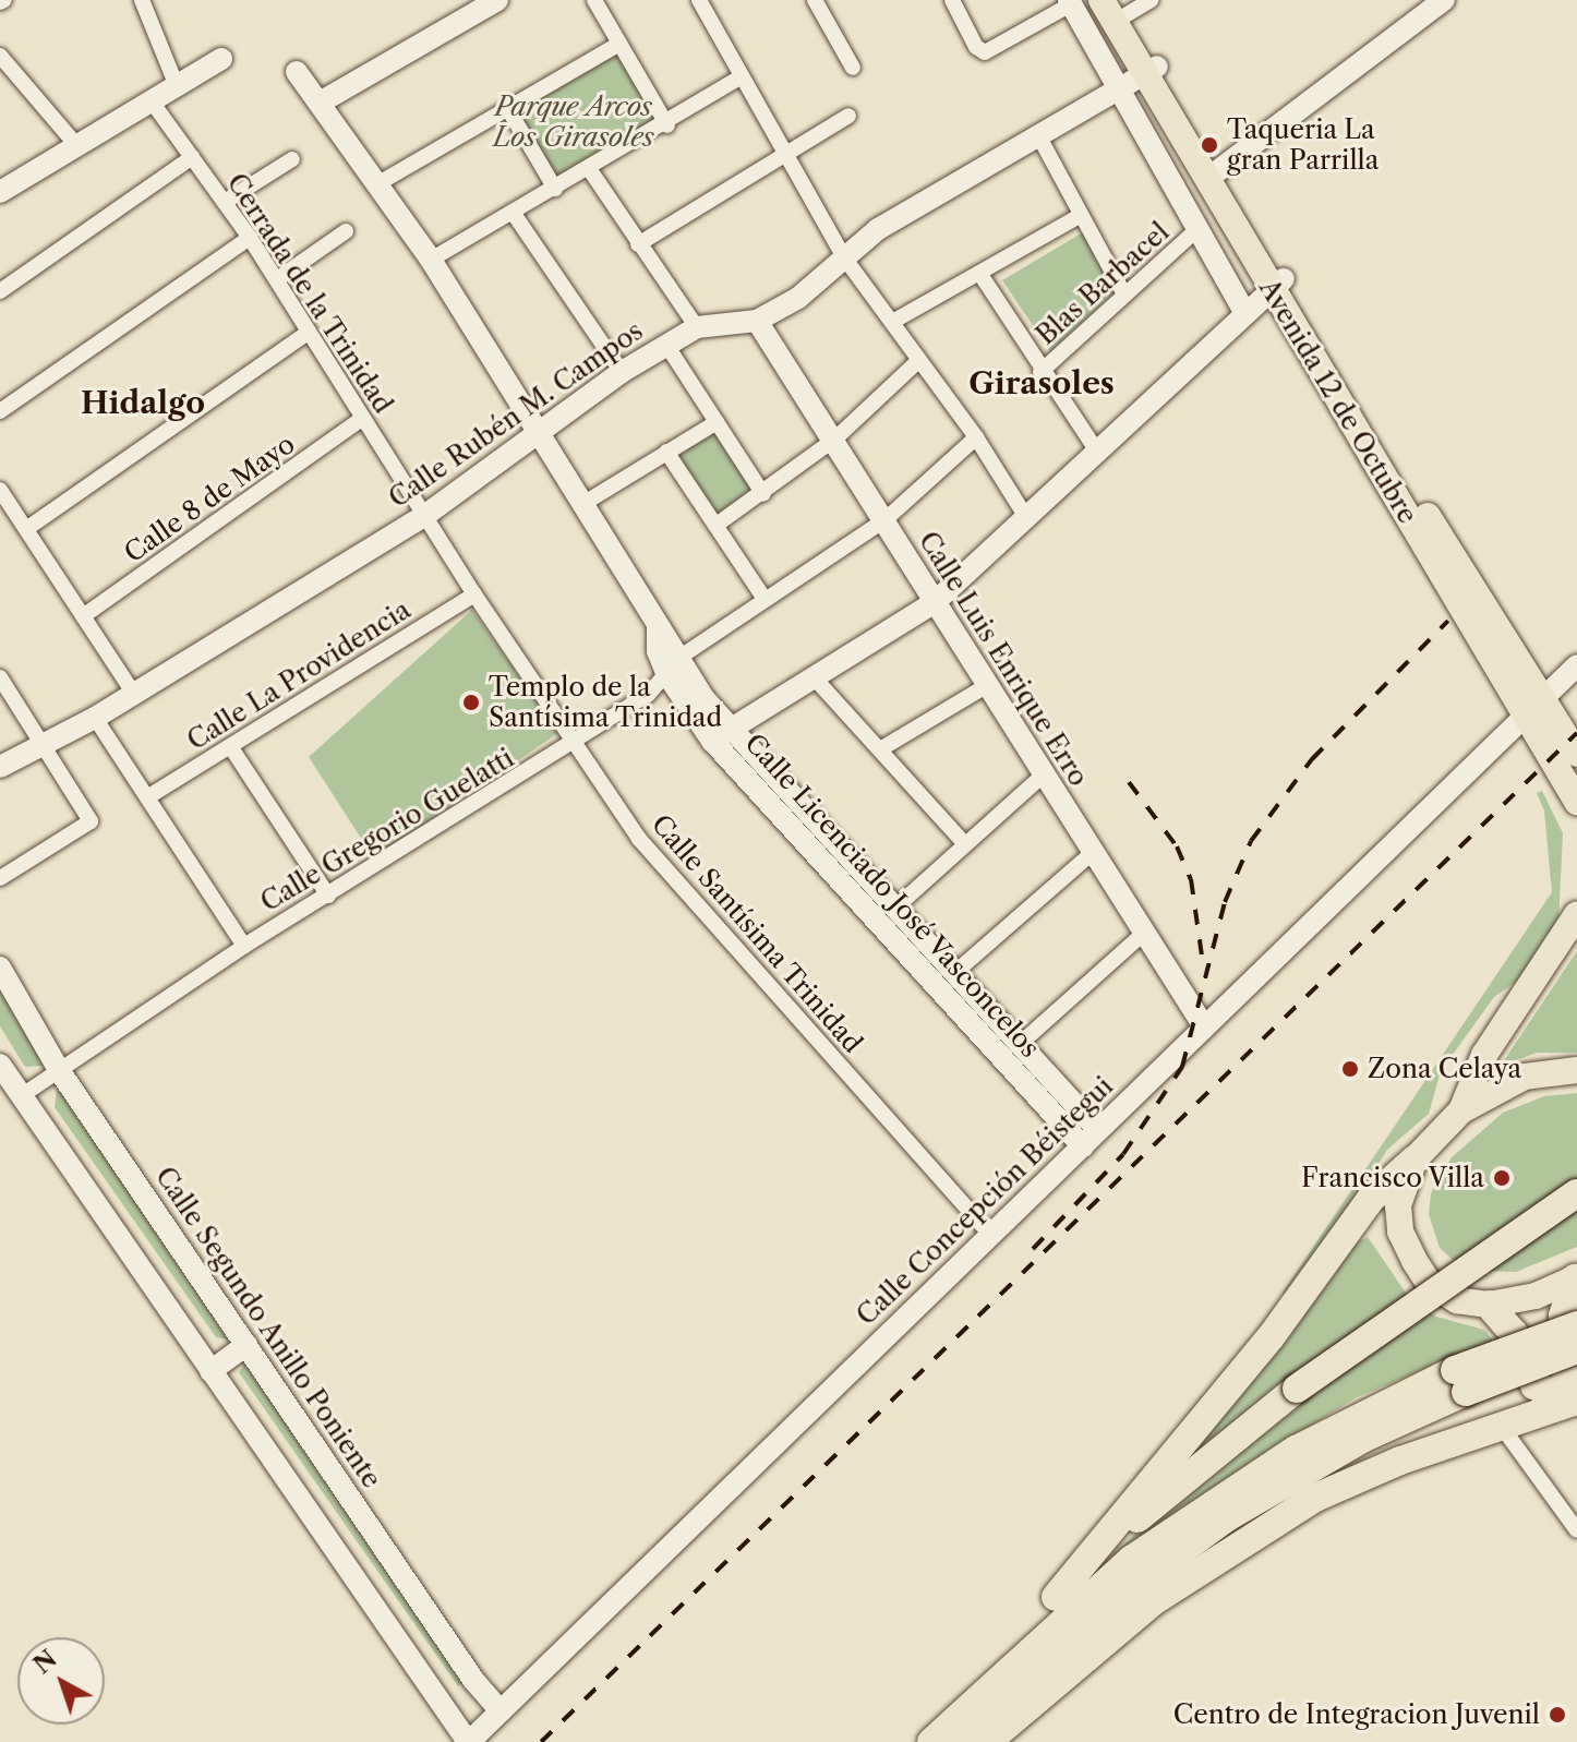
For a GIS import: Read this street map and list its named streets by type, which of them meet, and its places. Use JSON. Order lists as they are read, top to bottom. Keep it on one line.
{"streets":{"main road":["Avenida 12 de Octubre"],"street":["Blas Barbacel","Cerrada de la Trinidad","Calle Rubén M. Campos","Calle 8 de Mayo","Calle Luis Enrique Erro","Calle La Providencia","Calle Gregorio Guelatti","Calle Licenciado José Vasconcelos","Calle Santísima Trinidad","Calle Concepción Béistegui","Calle Segundo Anillo Poniente"]},"crossings":[["Cerrada de la Trinidad","Calle Rubén M. Campos"],["Cerrada de la Trinidad","Calle 8 de Mayo"],["Cerrada de la Trinidad","Calle Santísima Trinidad"],["Avenida 12 de Octubre","Calle Rubén M. Campos"],["Avenida 12 de Octubre","Calle Concepción Béistegui"],["Calle Rubén M. Campos","Calle Luis Enrique Erro"],["Calle Rubén M. Campos","Calle Licenciado José Vasconcelos"],["Calle Rubén M. Campos","Calle Santísima Trinidad"],["Calle Luis Enrique Erro","Calle Gregorio Guelatti"],["Calle Luis Enrique Erro","Calle Concepción Béistegui"],["Calle La Providencia","Calle Santísima Trinidad"],["Calle Gregorio Guelatti","Calle Licenciado José Vasconcelos"],["Calle Gregorio Guelatti","Calle Santísima Trinidad"],["Calle Gregorio Guelatti","Calle Segundo Anillo Poniente"],["Calle Licenciado José Vasconcelos","Calle Concepción Béistegui"],["Calle Santísima Trinidad","Calle Concepción Béistegui"],["Calle Concepción Béistegui","Calle Segundo Anillo Poniente"]],"districts":["Girasoles","Hidalgo"],"parks":["Parque Arcos Los Girasoles"],"places":["Taqueria La gran Parrilla","Templo de la Santísima Trinidad","Zona Celaya","Francisco Villa","Centro de Integracion Juvenil"],"north":"top left"}
